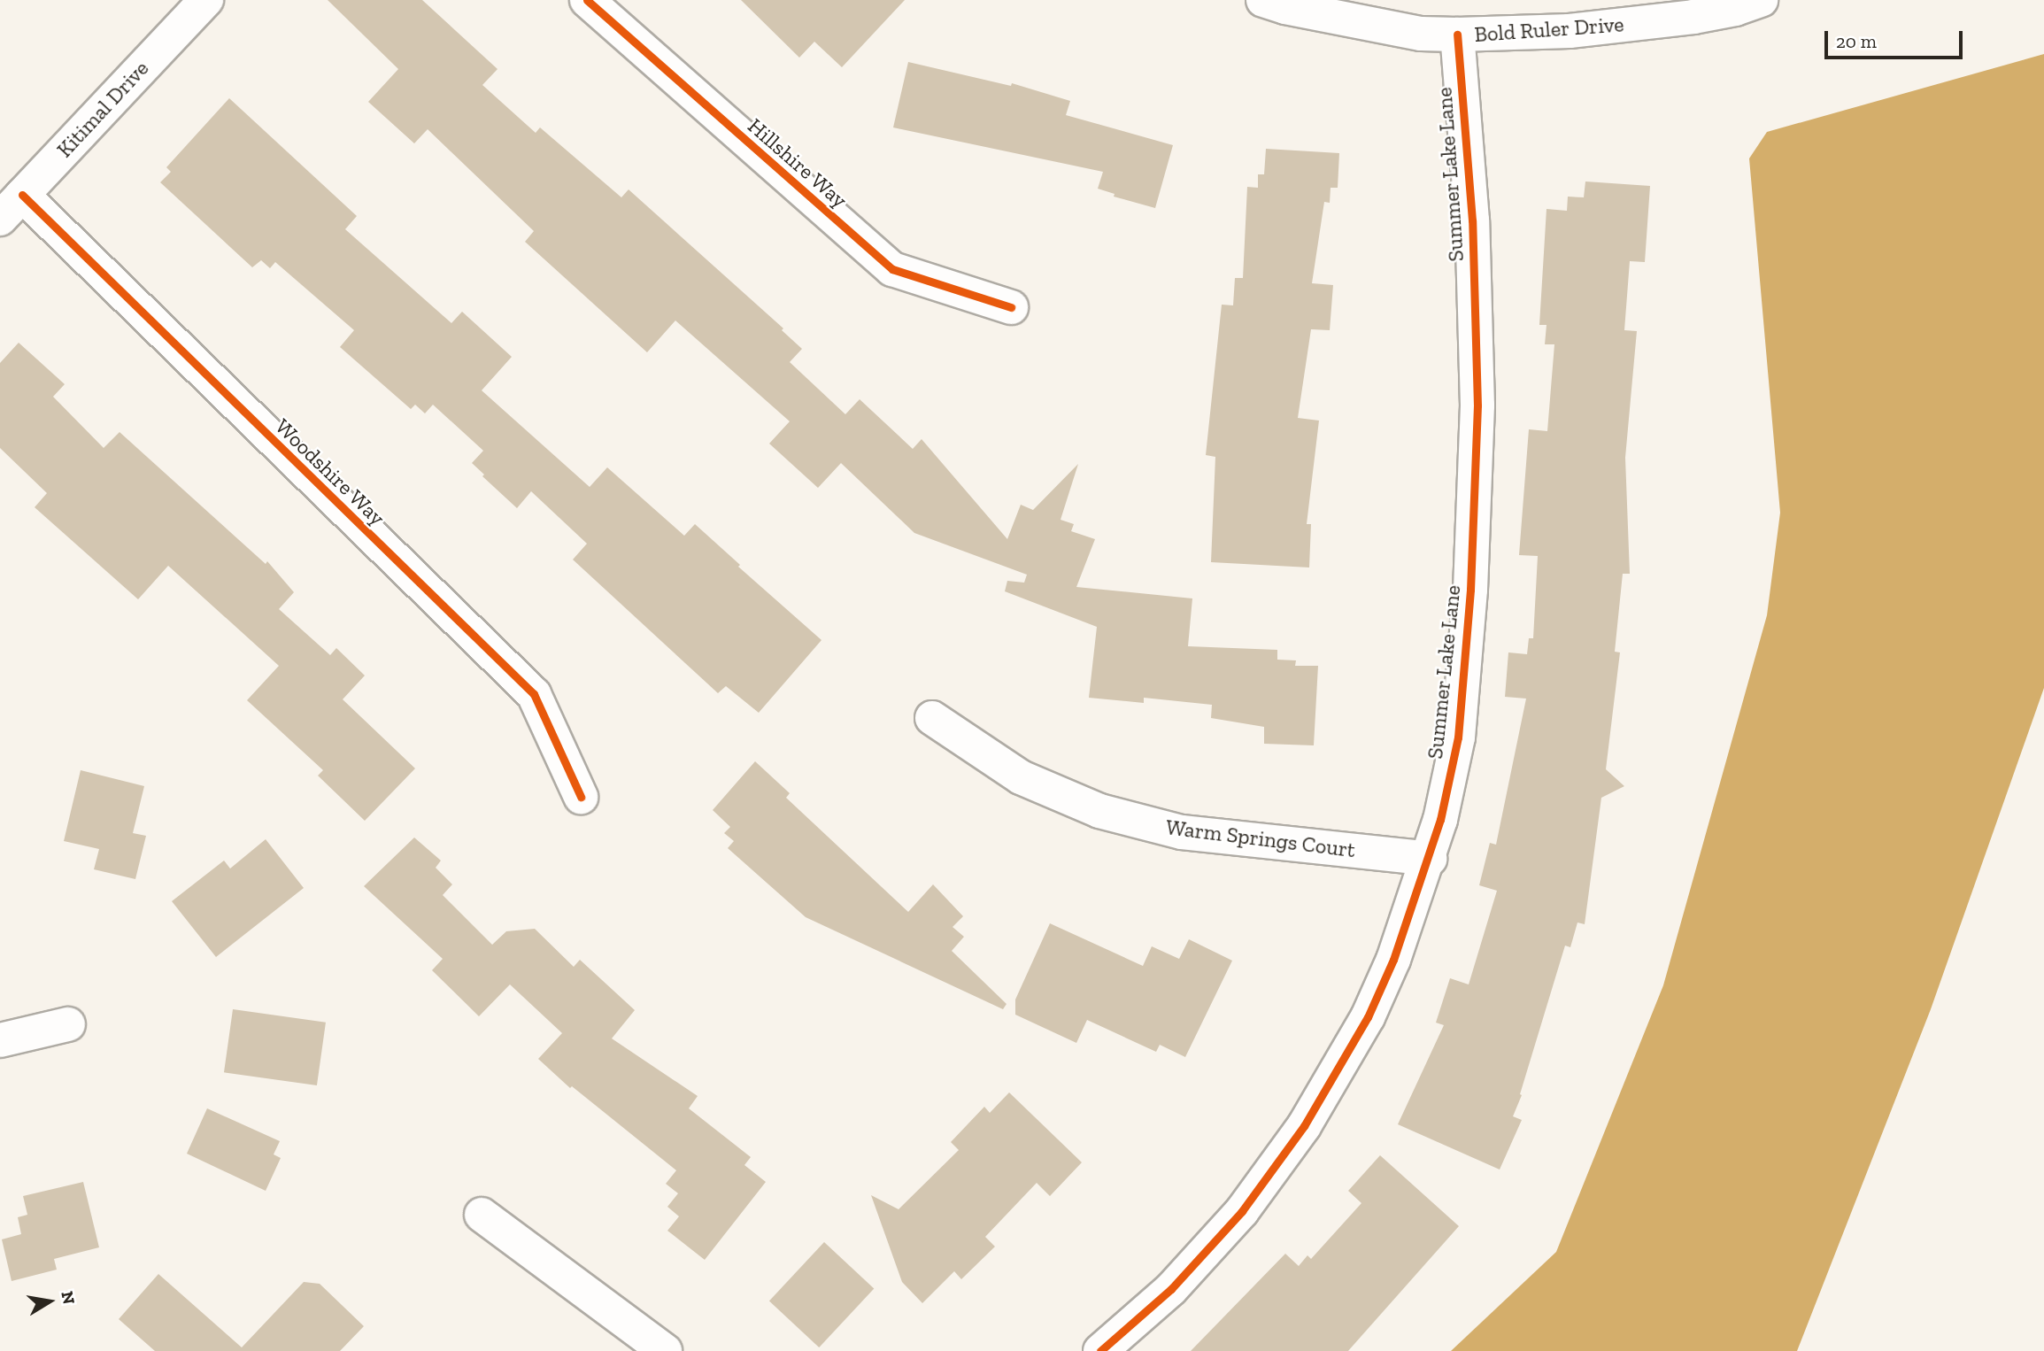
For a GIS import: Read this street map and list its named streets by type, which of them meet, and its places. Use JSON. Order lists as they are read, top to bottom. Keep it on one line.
{"streets":{"street":["Bold Ruler Drive","Kitimal Drive","Hillshire Way","Summer Lake Lane","Woodshire Way","Warm Springs Court"]},"crossings":[["Bold Ruler Drive","Summer Lake Lane"],["Kitimal Drive","Woodshire Way"],["Summer Lake Lane","Warm Springs Court"]],"scale_bar":"20 m","north":"right"}
